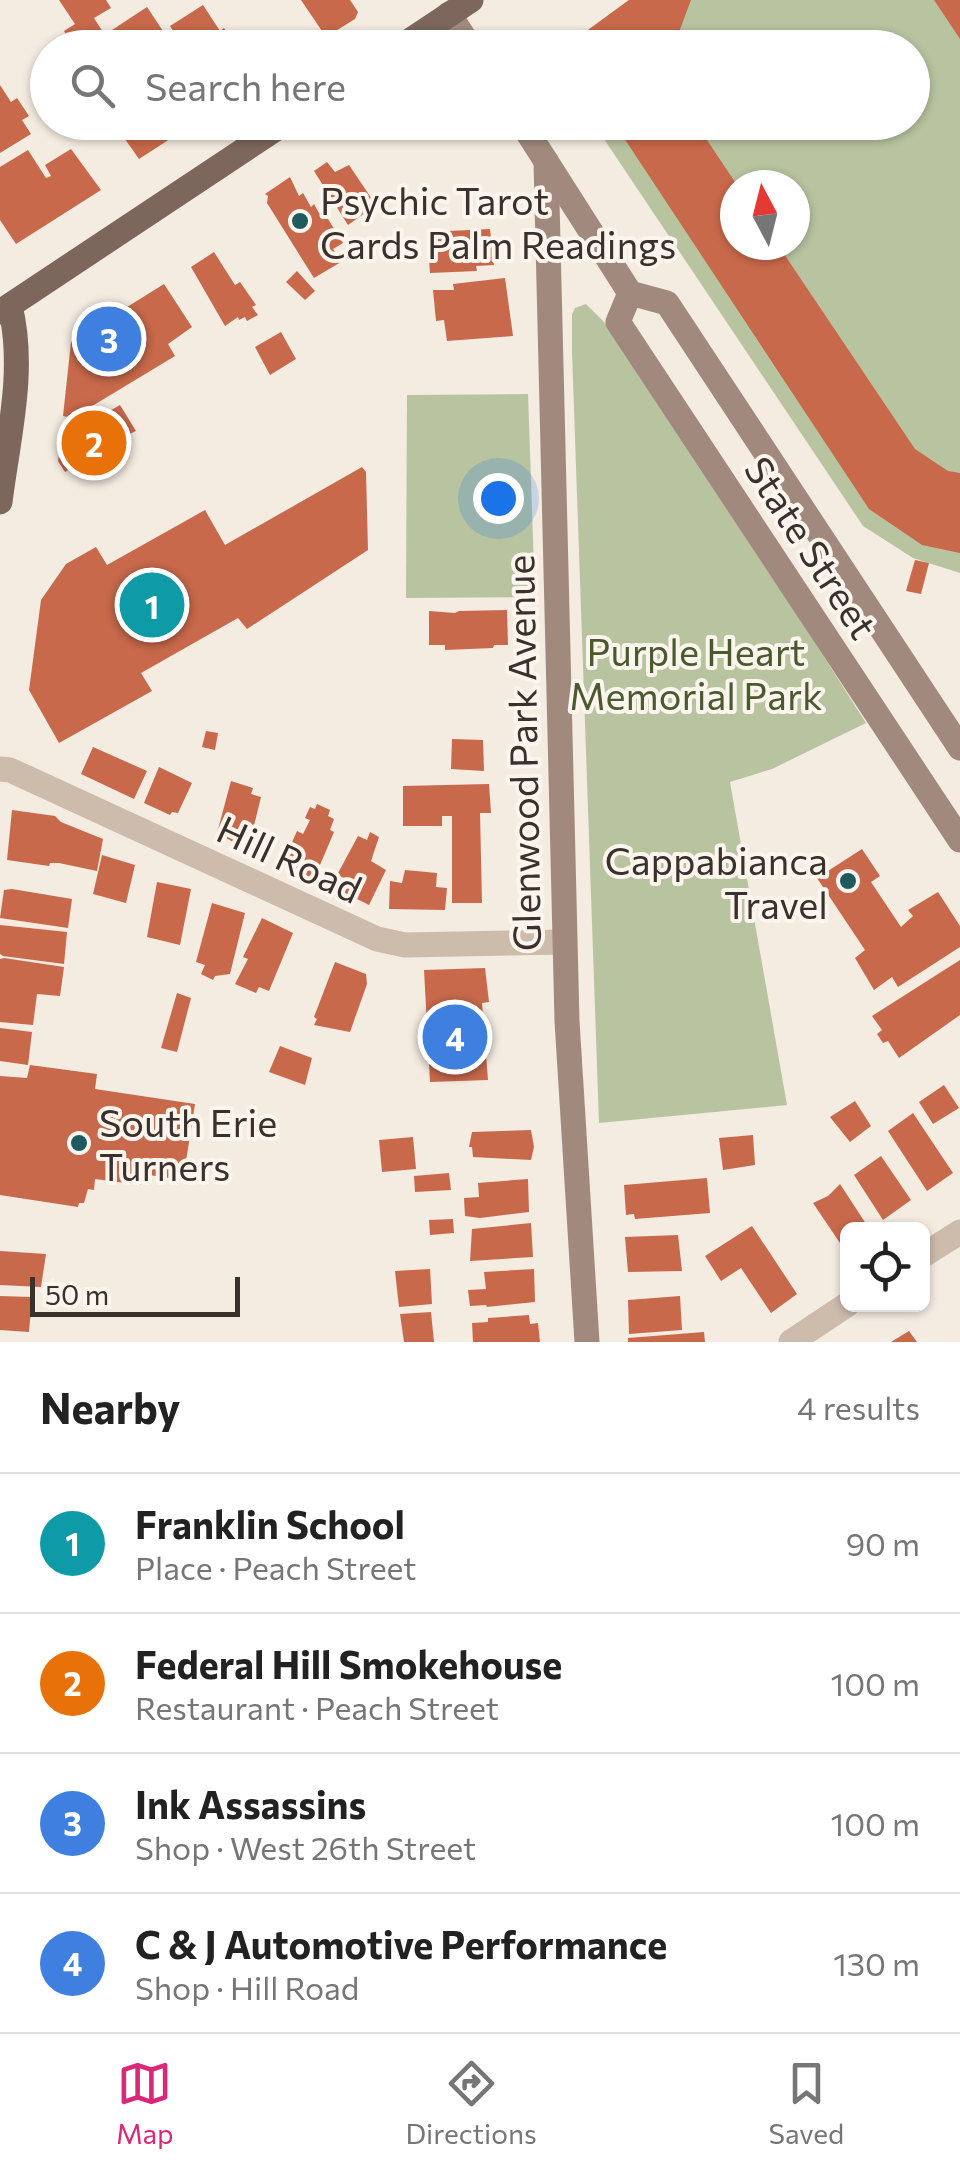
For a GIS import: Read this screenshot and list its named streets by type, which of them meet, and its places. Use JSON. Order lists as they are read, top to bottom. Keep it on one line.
{"streets":{"street":["State Street","Glenwood Park Avenue","Hill Road"]},"crossings":[["Glenwood Park Avenue","Hill Road"]],"parks":["Purple Heart Memorial Park"],"places":["Psychic Tarot Cards Palm Readings","Cappabianca Travel","South Erie Turners"],"scale_bar":"50 m","north":"top","page":{"search":"Search here","pins":["3","2","1","4"],"scale":"50 m","heading":["Nearby","4 results"],"list":[{"mark":"1","name":"Franklin School","note":"Place · Peach Street","value":"90 m"},{"mark":"2","name":"Federal Hill Smokehouse","note":"Restaurant · Peach Street","value":"100 m"},{"mark":"3","name":"Ink Assassins","note":"Shop · West 26th Street","value":"100 m"},{"mark":"4","name":"C & J Automotive Performance","note":"Shop · Hill Road","value":"130 m"}],"nav":["Map","Directions","Saved"]}}
